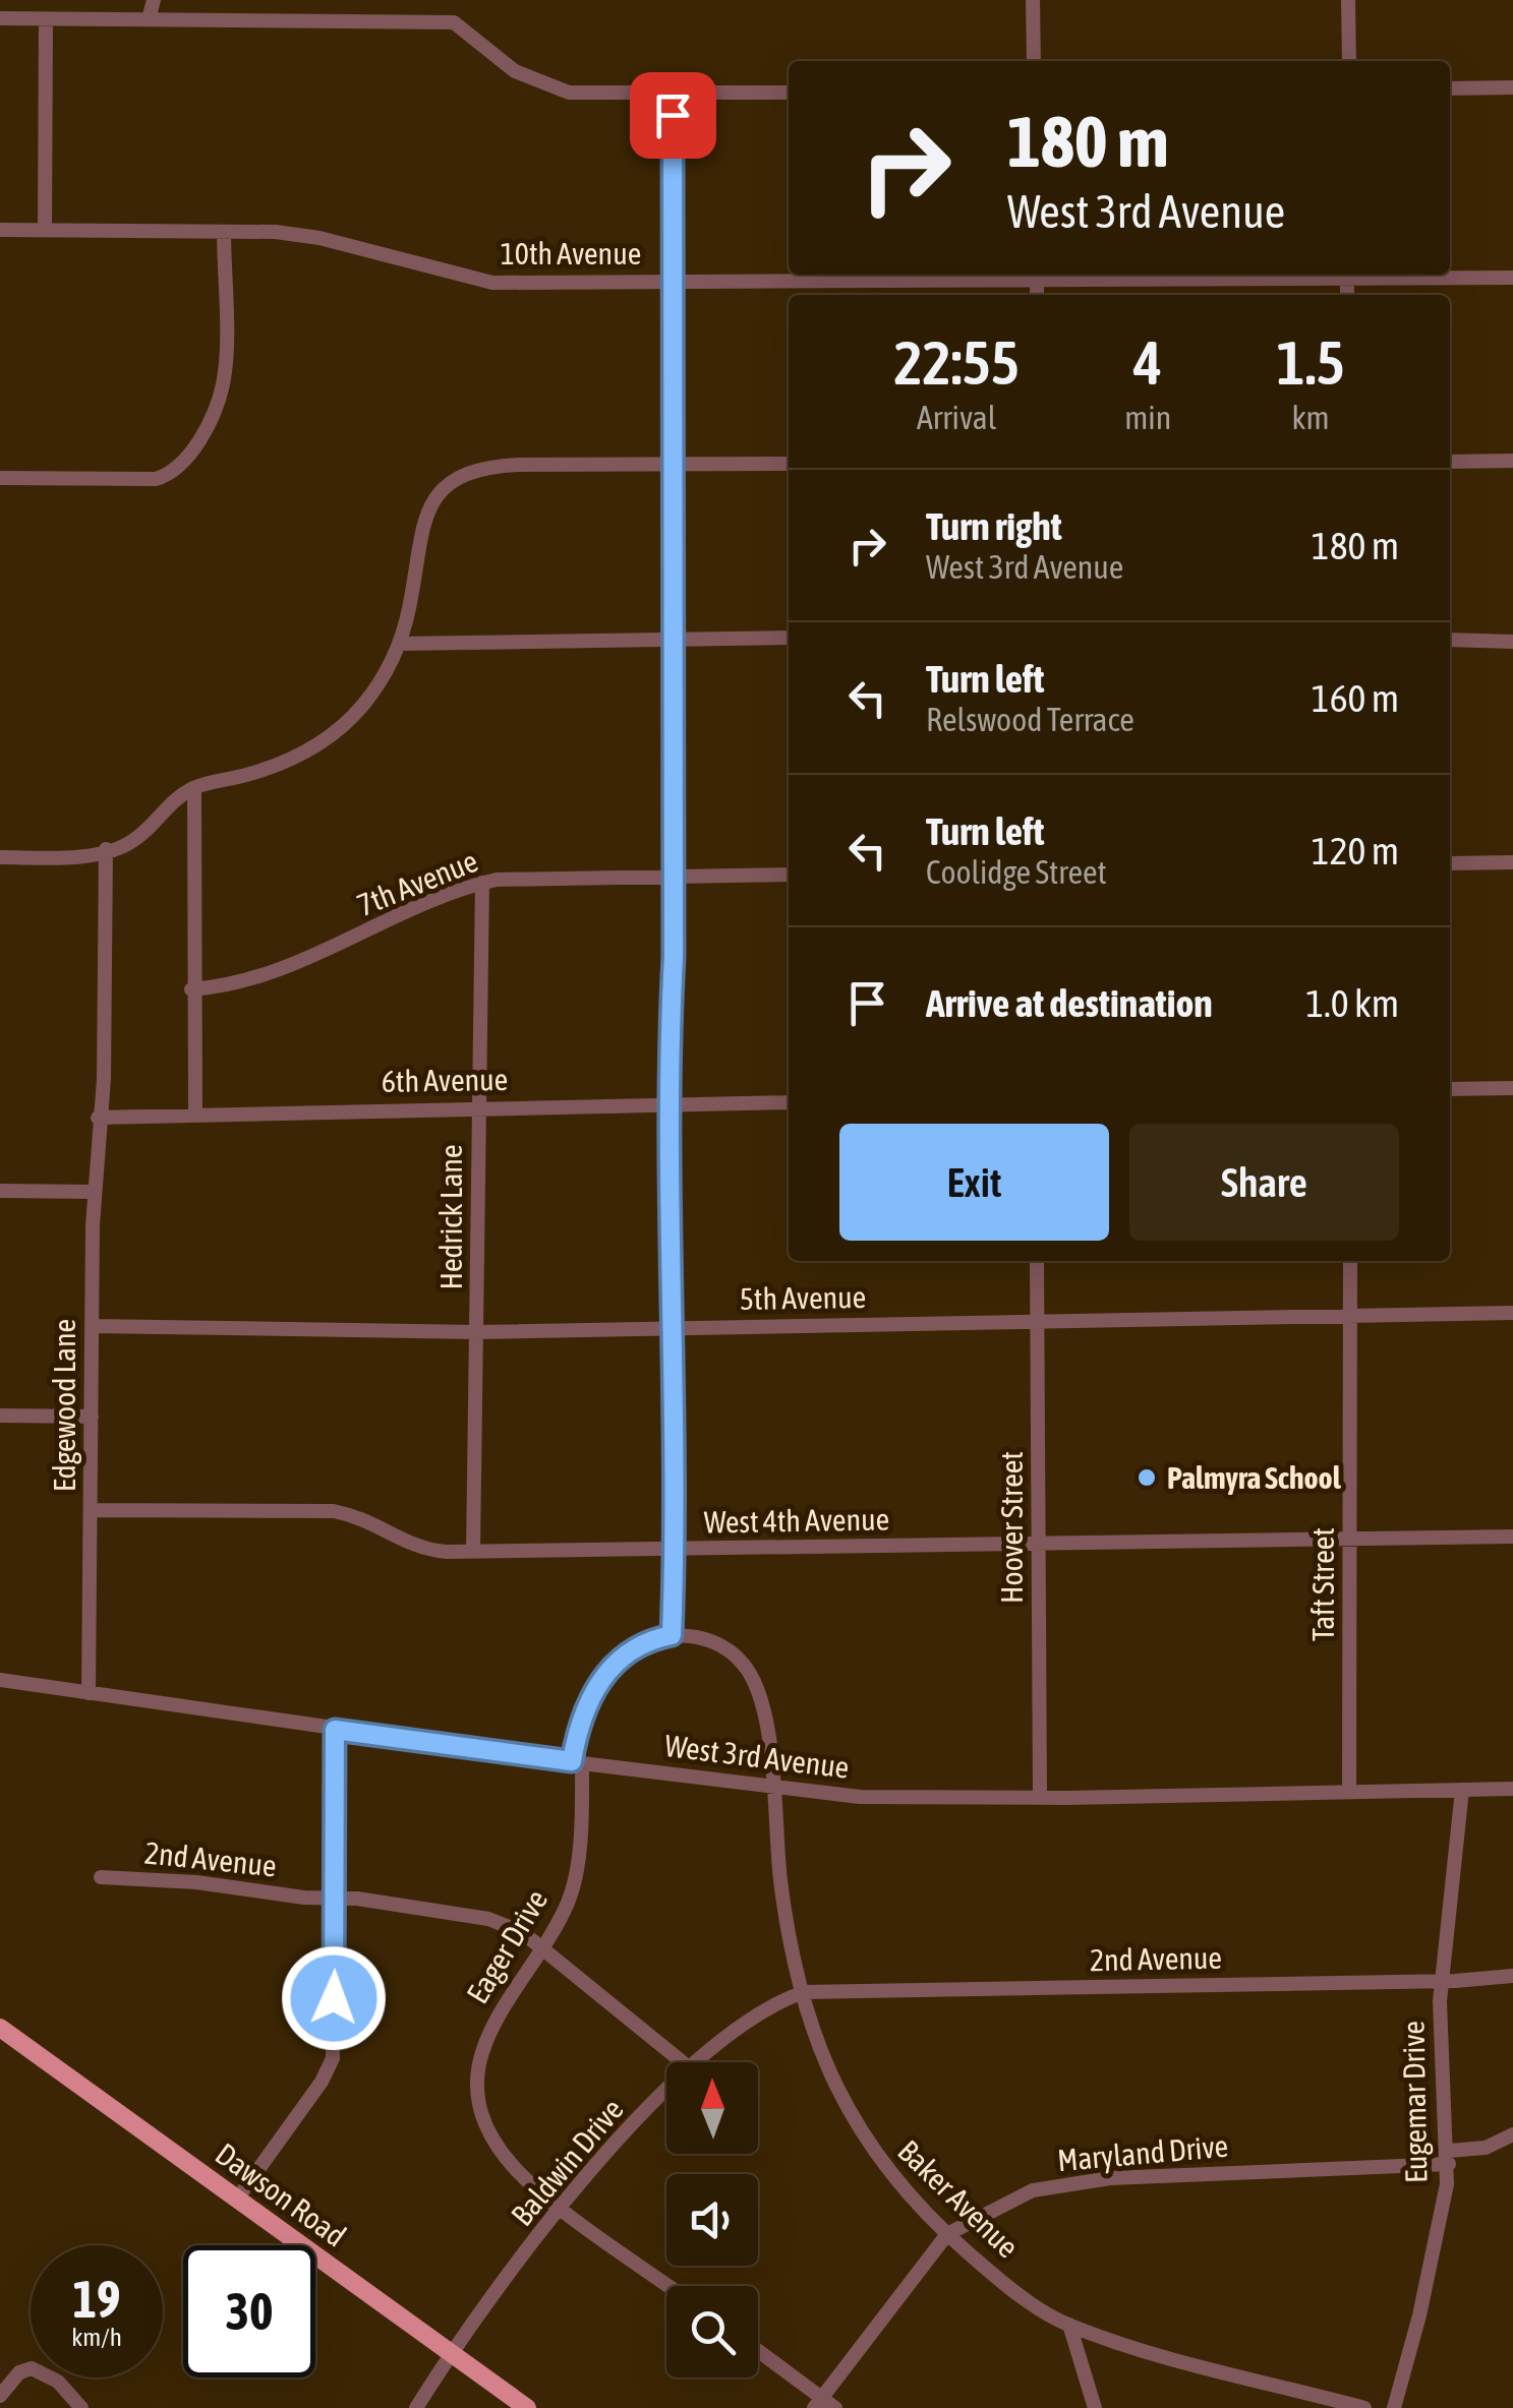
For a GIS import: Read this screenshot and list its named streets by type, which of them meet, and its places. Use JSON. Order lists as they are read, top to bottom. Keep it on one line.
{"streets":{"main road":["Dawson Road"],"street":["10th Avenue","7th Avenue","6th Avenue","Hedrick Lane","5th Avenue","Edgewood Lane","West 4th Avenue","Hoover Street","Taft Street","West 3rd Avenue","2nd Avenue","Eager Drive","Eugemar Drive","Maryland Drive","Baldwin Drive","Baker Avenue"]},"crossings":[["7th Avenue","Hedrick Lane"],["6th Avenue","Hedrick Lane"],["6th Avenue","Edgewood Lane"],["Hedrick Lane","5th Avenue"],["Hedrick Lane","West 4th Avenue"],["5th Avenue","Edgewood Lane"],["5th Avenue","Hoover Street"],["5th Avenue","Taft Street"],["Edgewood Lane","West 4th Avenue"],["Edgewood Lane","West 3rd Avenue"],["West 4th Avenue","Hoover Street"],["West 4th Avenue","Taft Street"],["Hoover Street","West 3rd Avenue"],["Taft Street","West 3rd Avenue"],["West 3rd Avenue","Eager Drive"],["West 3rd Avenue","Eugemar Drive"],["West 3rd Avenue","Baker Avenue"],["2nd Avenue","Eager Drive"],["2nd Avenue","Eugemar Drive"],["2nd Avenue","Baldwin Drive"],["2nd Avenue","Baker Avenue"],["Eager Drive","Baldwin Drive"],["Eager Drive","Baker Avenue"],["Eugemar Drive","Maryland Drive"],["Maryland Drive","Baker Avenue"],["Baldwin Drive","Dawson Road"],["Baldwin Drive","Baker Avenue"]],"places":["Palmyra School"],"north":"top","page":{"turn":["180 m","West 3rd Avenue"],"eta":["22:55","Arrival","4","min","1.5","km"],"list":[{"name":"Turn right","note":"West 3rd Avenue","value":"180 m"},{"name":"Turn left","note":"Relswood Terrace","value":"160 m"},{"name":"Turn left","note":"Coolidge Street","value":"120 m"},{"name":"Arrive at destination","value":"1.0 km"}],"buttons":["Exit","Share"],"speed":"19 km/h","limit":"30"}}
